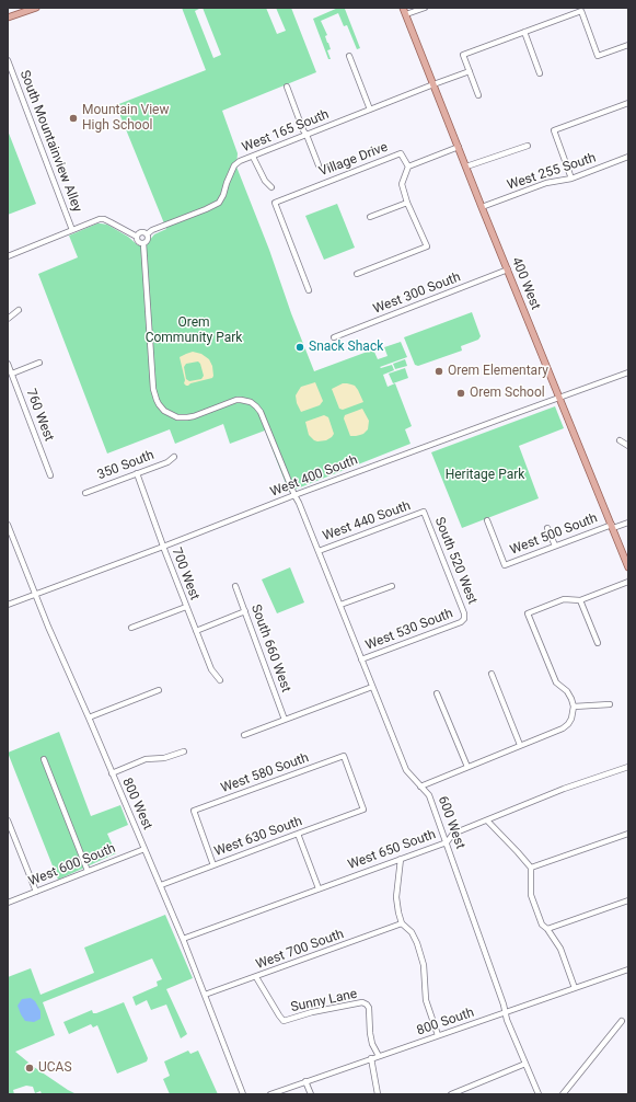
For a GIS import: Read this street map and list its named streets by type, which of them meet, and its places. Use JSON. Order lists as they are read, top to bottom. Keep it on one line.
{"streets":{"main road":["400 West"],"street":["West 165 South","South Mountainview Alley","Village Drive","West 255 South","West 300 South","760 West","350 South","West 400 South","West 440 South","West 500 South","South 520 West","700 West","West 530 South","South 660 West","West 580 South","800 West","600 West","West 630 South","West 650 South","West 600 South","West 700 South","Sunny Lane","800 South"]},"crossings":[["West 165 South","400 West"],["West 165 South","600 West"],["West 255 South","400 West"],["400 West","West 300 South"],["400 West","West 400 South"],["400 West","West 500 South"],["350 South","700 West"],["West 400 South","700 West"],["West 400 South","800 West"],["West 400 South","600 West"],["West 440 South","South 520 West"],["West 440 South","600 West"],["South 520 West","West 530 South"],["West 530 South","600 West"],["West 580 South","West 630 South"],["800 West","West 630 South"],["800 West","West 650 South"],["800 West","West 600 South"],["800 West","West 700 South"],["600 West","West 650 South"],["600 West","800 South"],["West 700 South","Sunny Lane"],["Sunny Lane","800 South"]],"parks":["Orem Community Park","Heritage Park"],"places":["Mountain View High School","Snack Shack","Orem Elementary","Orem School","UCAS"]}
